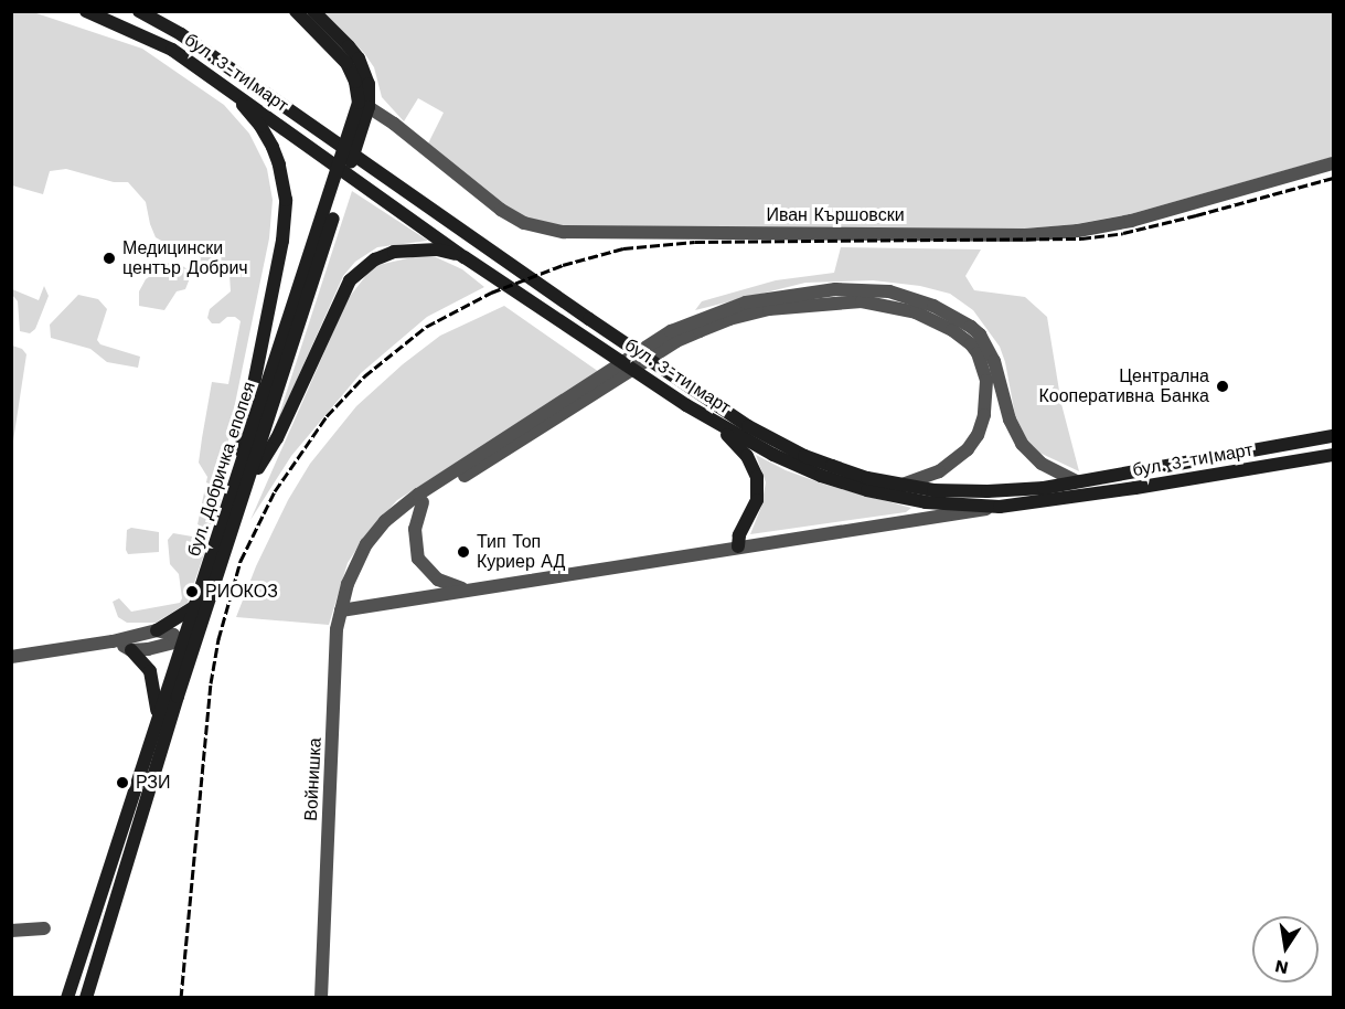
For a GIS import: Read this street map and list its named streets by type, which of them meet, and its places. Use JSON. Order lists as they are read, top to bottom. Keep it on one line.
{"streets":{"main road":["бул. 3-ти март","бул. Добричка епопея"],"street":["Иван Кършовски","Войнишка"]},"crossings":[["Иван Кършовски","бул. Добричка епопея"]],"places":["Медицински център Добрич","Централна Кооперативна Банка","Тип Топ Куриер АД","РИОКОЗ","РЗИ"],"north":"bottom"}
